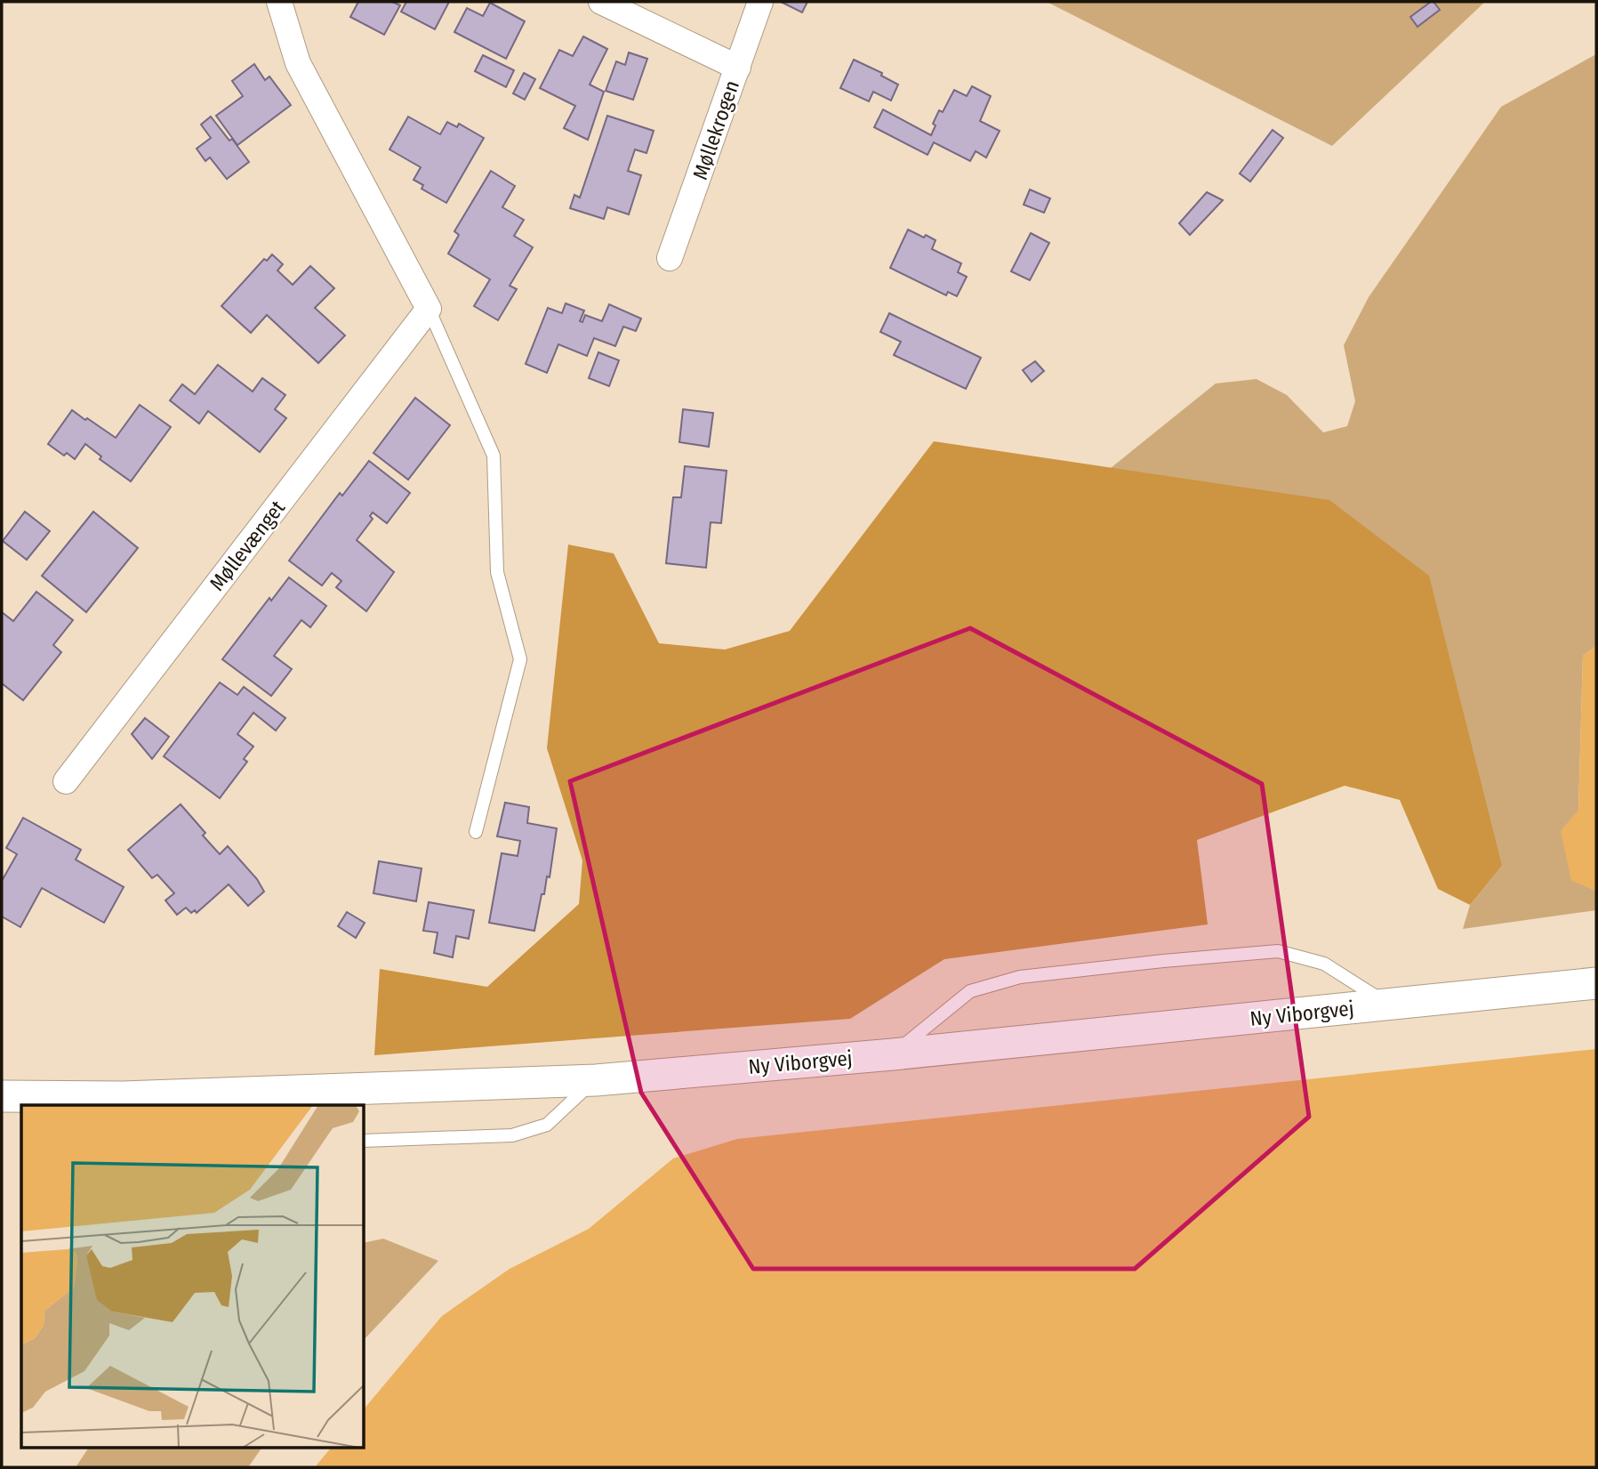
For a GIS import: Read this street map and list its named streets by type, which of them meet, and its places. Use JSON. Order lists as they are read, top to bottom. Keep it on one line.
{"streets":{"street":["Møllekrogen","Møllevænget","Ny Viborgvej"]}}
